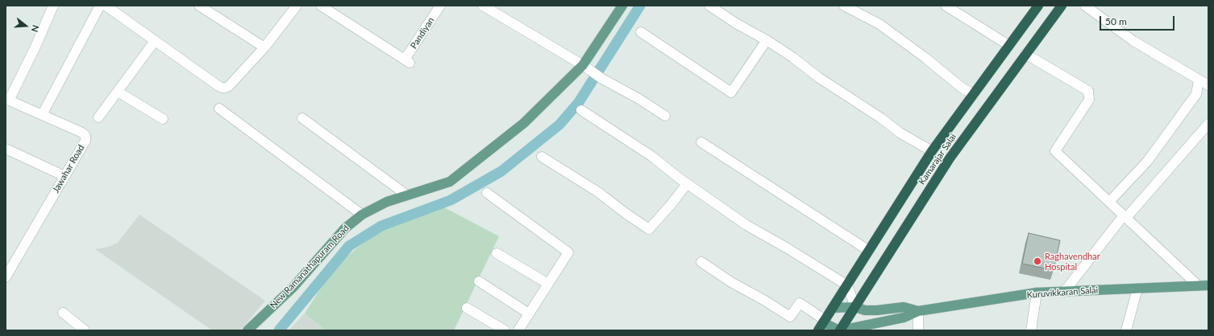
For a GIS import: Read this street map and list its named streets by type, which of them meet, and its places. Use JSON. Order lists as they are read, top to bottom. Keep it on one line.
{"streets":{"highway":["Kamarajar Salai"],"main road":["New Ramanathapuram Road","Kuruvikkaran Salai"],"street":["Pandiyan","Jawahar Road"]},"crossings":[["Kamarajar Salai","Kuruvikkaran Salai"]],"places":["Raghavendhar Hospital"],"scale_bar":"50 m","north":"right"}
